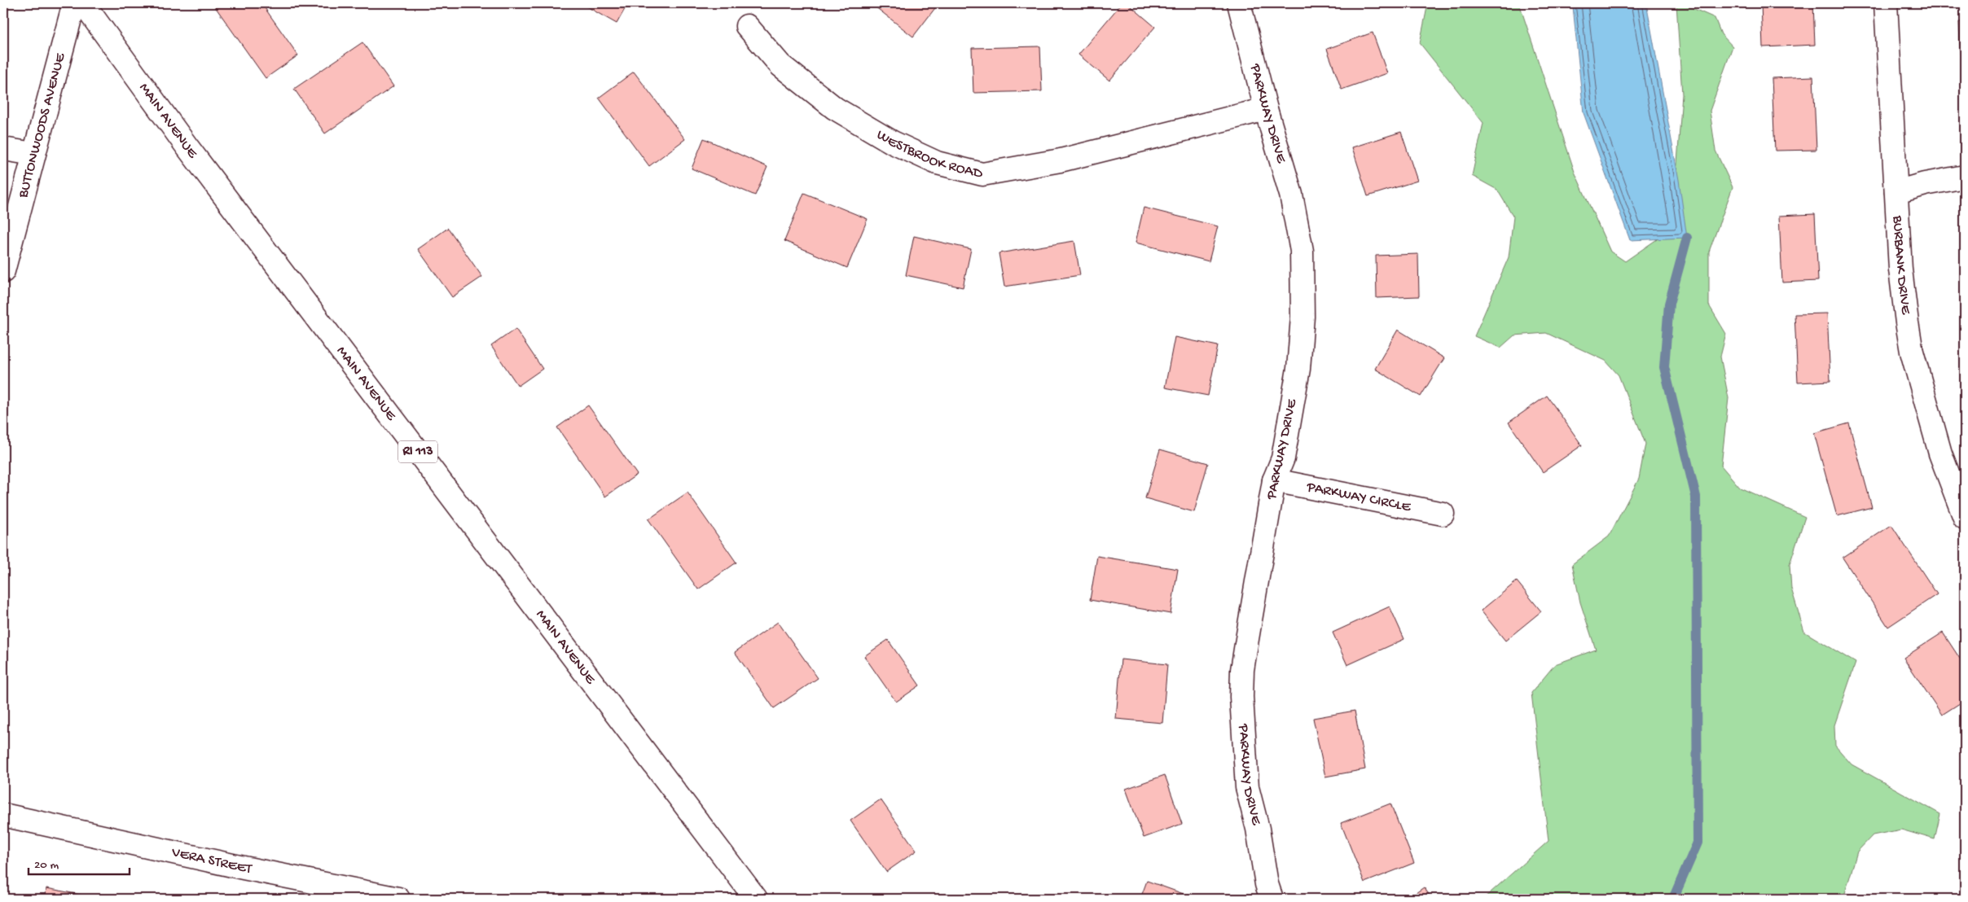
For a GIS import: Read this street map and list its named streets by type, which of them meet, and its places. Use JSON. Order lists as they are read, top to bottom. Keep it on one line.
{"streets":{"street":["PARKWAY DRIVE","MAIN AVENUE","BUTTONWOODS AVENUE","WESTBROOK ROAD","BURBANK DRIVE","RI 113","PARKWAY CIRCLE","VERA STREET"]},"crossings":[["PARKWAY DRIVE","WESTBROOK ROAD"],["PARKWAY DRIVE","PARKWAY CIRCLE"]],"scale_bar":"20 m"}
